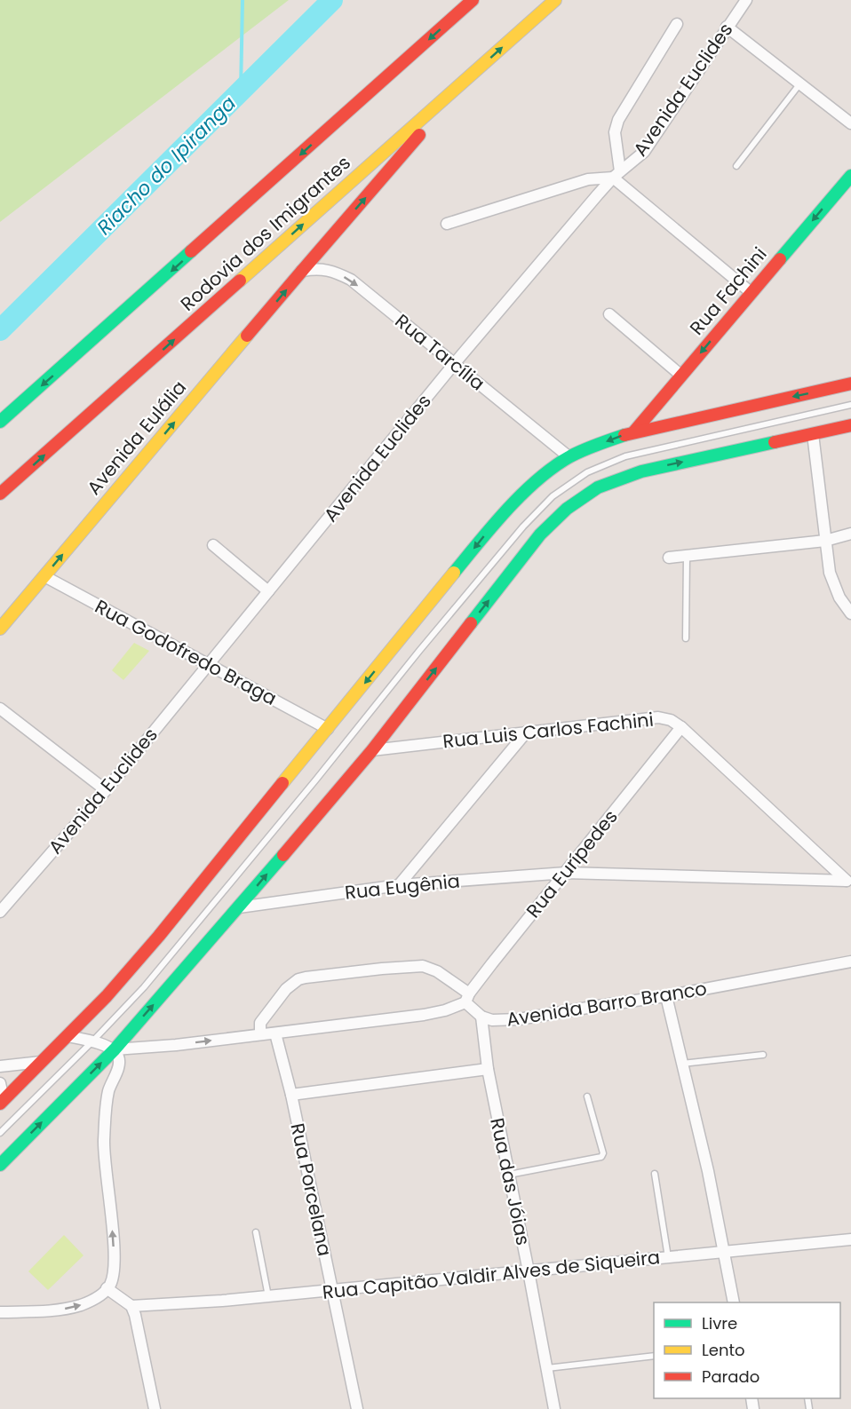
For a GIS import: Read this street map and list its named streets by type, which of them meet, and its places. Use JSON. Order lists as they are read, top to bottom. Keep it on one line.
{"streets":{"main road":["Rodovia dos Imigrantes","Rua Fachini","Avenida Eulália"],"street":["Avenida Euclides","Rua Tarcília","Rua Godofredo Braga","Rua Luis Carlos Fachini","Rua Eurípedes","Rua Eugênia","Avenida Barro Branco","Rua das Jóias","Rua Porcelana","Rua Capitão Valdir Alves de Siqueira"]},"crossings":[["Avenida Euclides","Rua Tarcília"],["Avenida Euclides","Rua Godofredo Braga"],["Rodovia dos Imigrantes","Avenida Eulália"],["Rua Tarcília","Avenida Eulália"],["Avenida Eulália","Rua Godofredo Braga"],["Rua Luis Carlos Fachini","Rua Eurípedes"],["Rua Luis Carlos Fachini","Rua Eugênia"],["Rua Eurípedes","Rua Eugênia"],["Rua Eurípedes","Avenida Barro Branco"],["Avenida Barro Branco","Rua das Jóias"],["Rua das Jóias","Rua Capitão Valdir Alves de Siqueira"],["Rua Porcelana","Rua Capitão Valdir Alves de Siqueira"]],"one_way":["Rua Fachini","Rua Tarcília","Avenida Eulália"],"water":["Riacho do Ipiranga"],"legend":["Livre","Lento","Parado"]}
